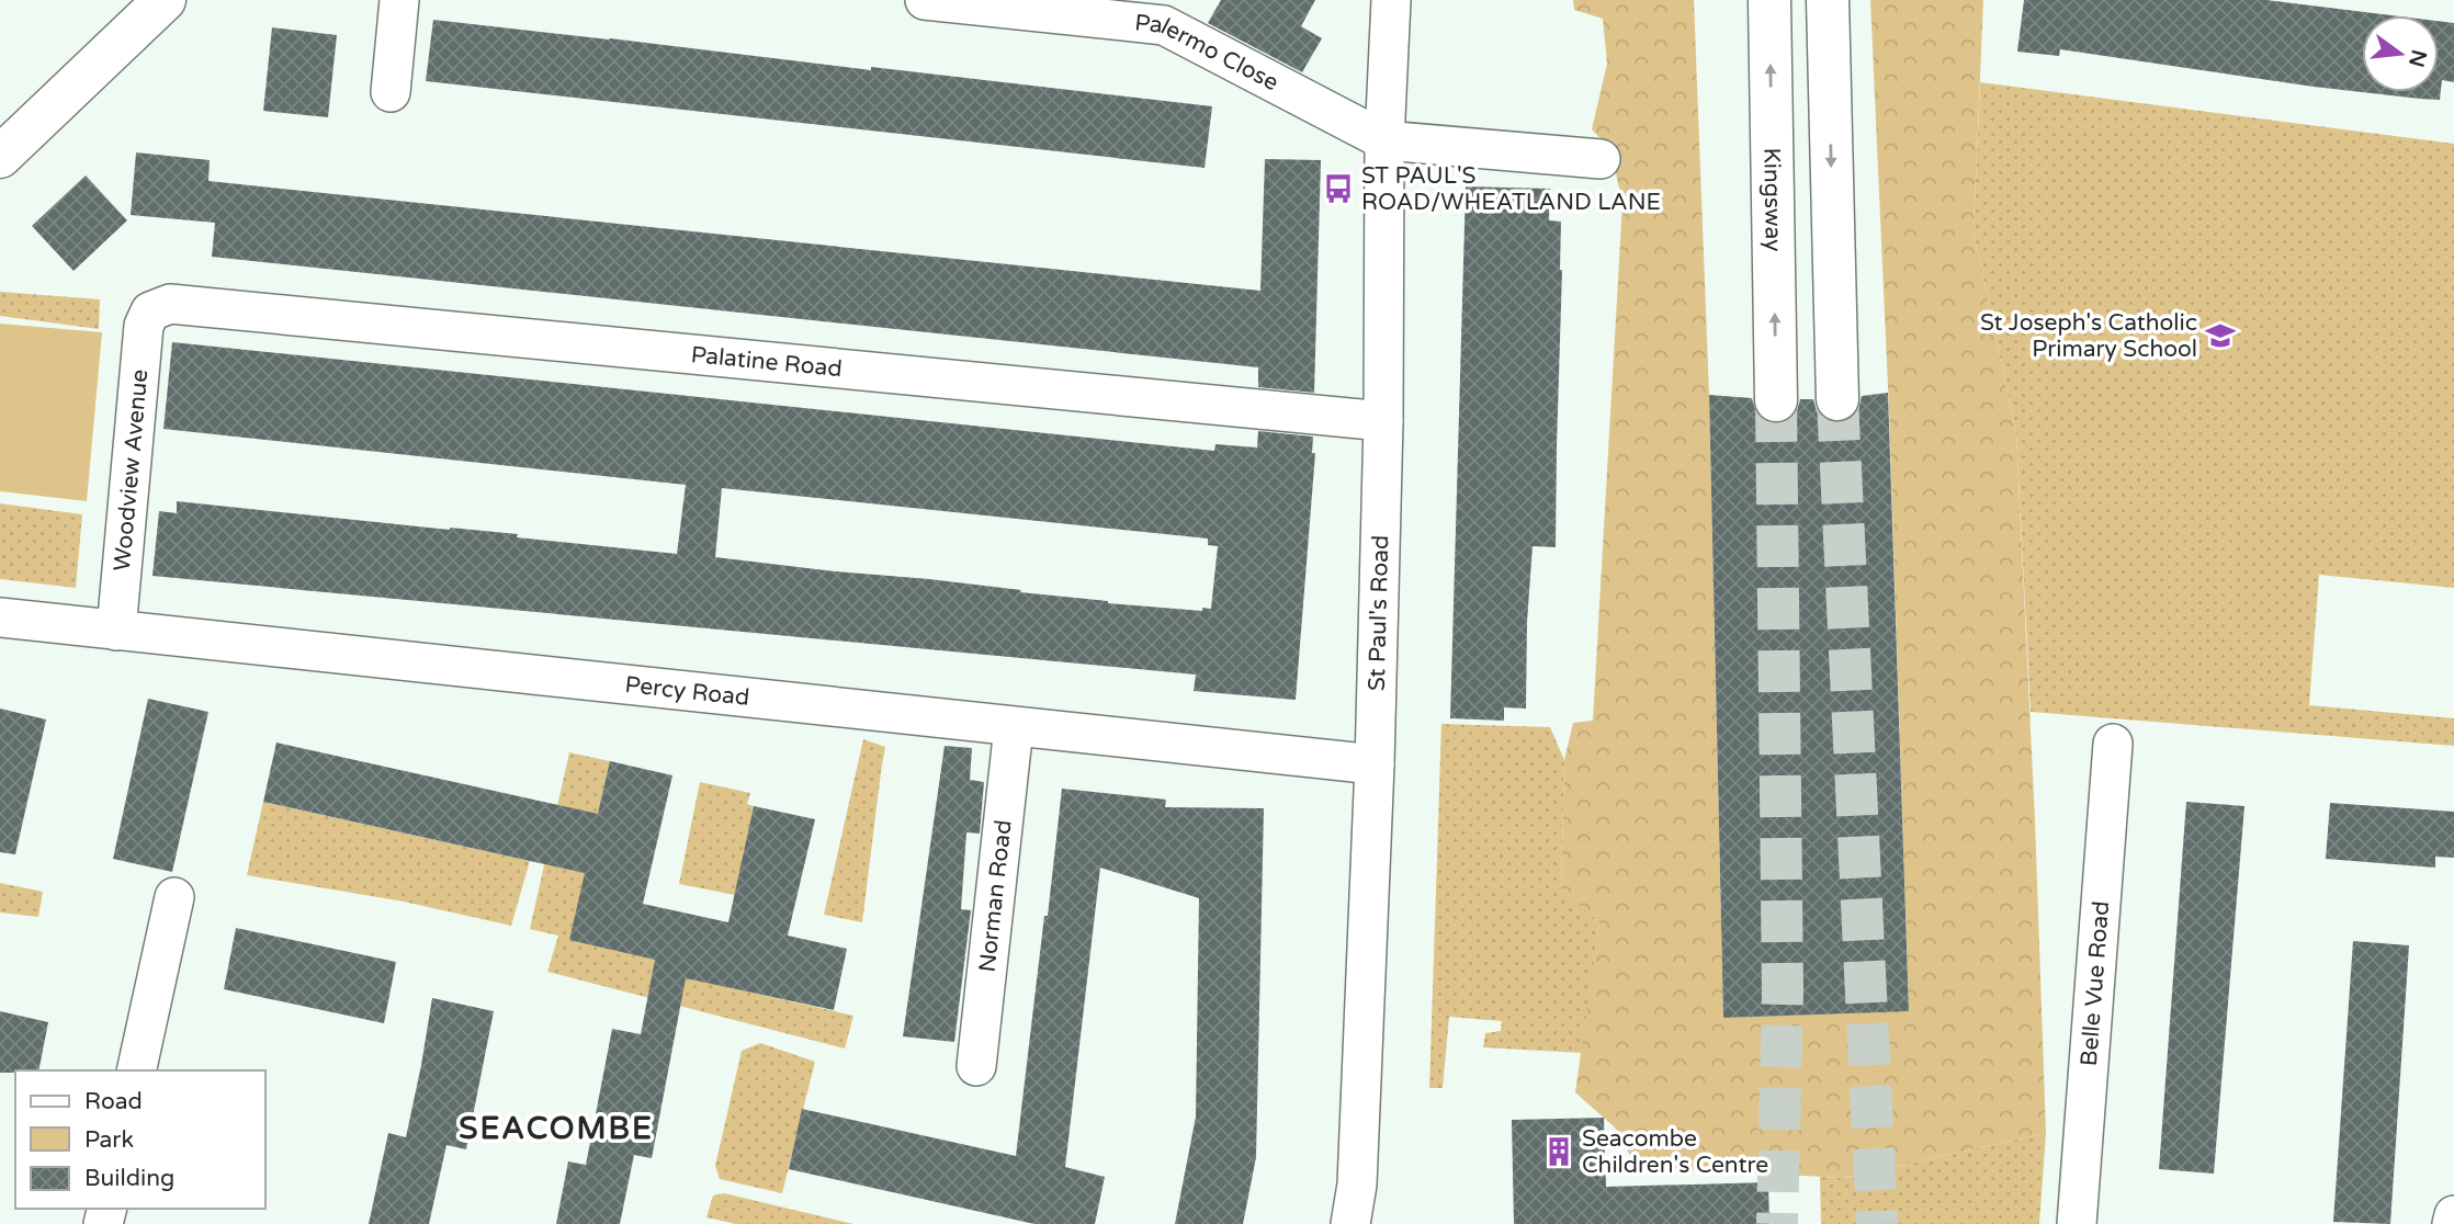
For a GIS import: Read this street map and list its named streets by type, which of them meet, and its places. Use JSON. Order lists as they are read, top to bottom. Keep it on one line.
{"streets":{"main road":["Kingsway"],"street":["Palermo Close","Palatine Road","Woodview Avenue","St Paul's Road","Percy Road","Norman Road","Belle Vue Road"]},"crossings":[["Palermo Close","St Paul's Road"],["Palatine Road","Woodview Avenue"],["Palatine Road","St Paul's Road"],["Woodview Avenue","Percy Road"],["St Paul's Road","Percy Road"],["Percy Road","Norman Road"]],"districts":["SEACOMBE"],"places":{"bus stop":["ST PAUL'S ROAD/WHEATLAND LANE"],"school or university":["St Joseph's Catholic Primary School"],"building":["Seacombe Children's Centre"]},"legend":["Road","Park","Building"],"north":"right"}
